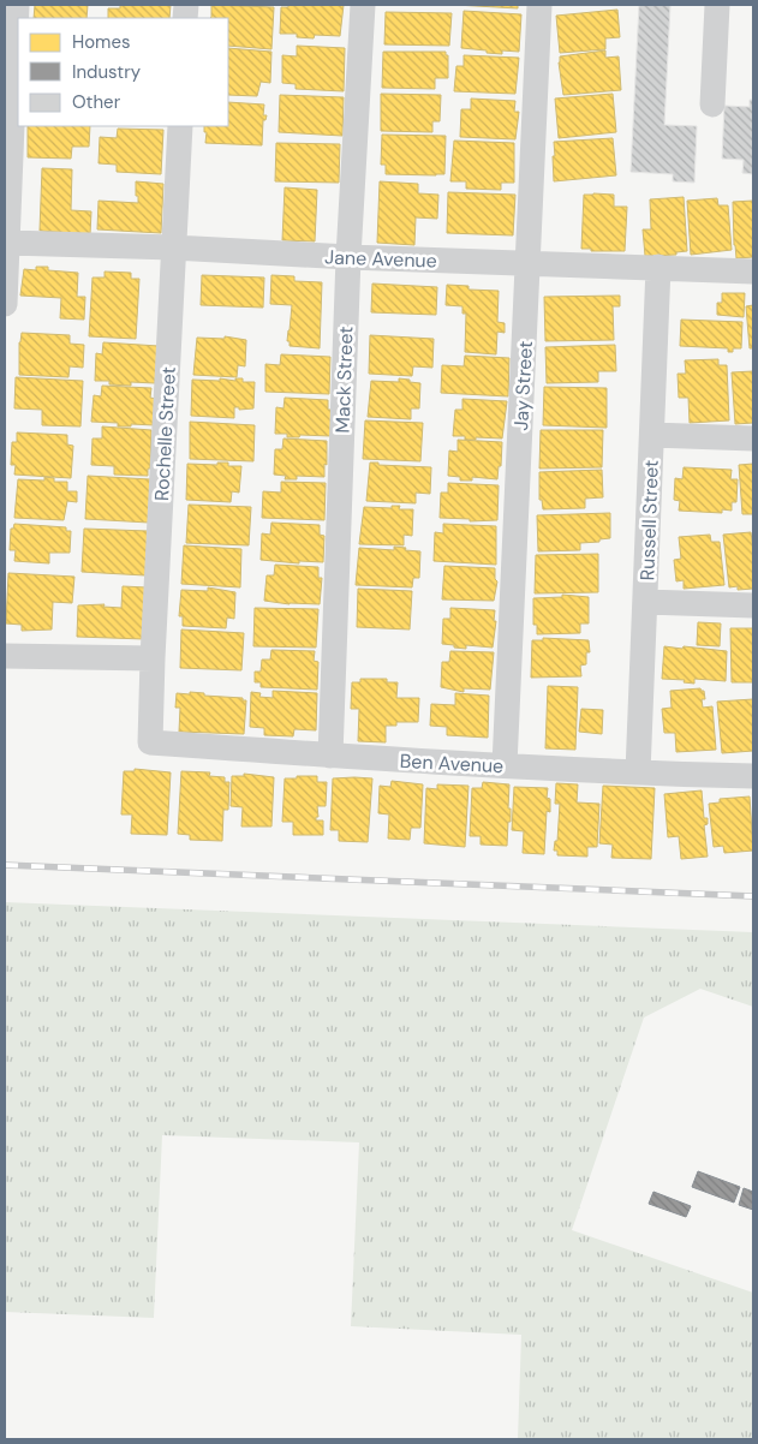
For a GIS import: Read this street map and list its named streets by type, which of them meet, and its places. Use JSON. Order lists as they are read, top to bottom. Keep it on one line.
{"streets":{"street":["Jane Avenue","Mack Street","Jay Street","Rochelle Street","Russell Street","Ben Avenue"]},"crossings":[["Jane Avenue","Mack Street"],["Jane Avenue","Jay Street"],["Jane Avenue","Rochelle Street"],["Jane Avenue","Russell Street"],["Mack Street","Ben Avenue"],["Jay Street","Ben Avenue"],["Rochelle Street","Ben Avenue"],["Russell Street","Ben Avenue"]],"legend":["Homes","Industry","Other"]}
